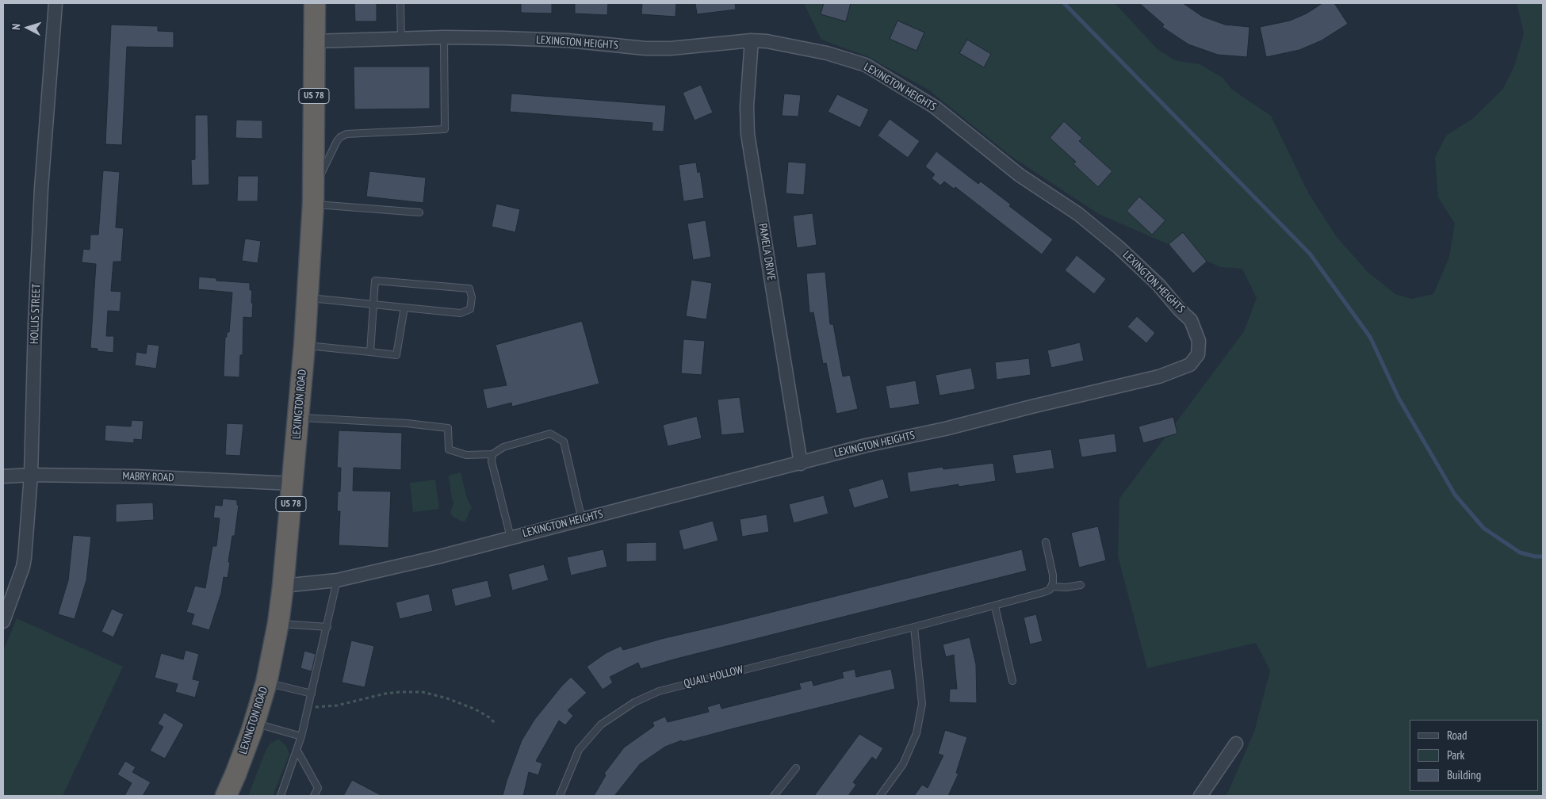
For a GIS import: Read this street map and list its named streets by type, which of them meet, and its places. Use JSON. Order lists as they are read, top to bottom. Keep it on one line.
{"streets":{"highway":["US 78","LEXINGTON ROAD"],"street":["LEXINGTON HEIGHTS","PAMELA DRIVE","HOLLIS STREET","MABRY ROAD"],"lane":["QUAIL HOLLOW"]},"crossings":[["LEXINGTON HEIGHTS","PAMELA DRIVE"],["LEXINGTON HEIGHTS","LEXINGTON ROAD"],["HOLLIS STREET","MABRY ROAD"],["LEXINGTON ROAD","MABRY ROAD"]],"legend":["Road","Park","Building"],"north":"left"}
